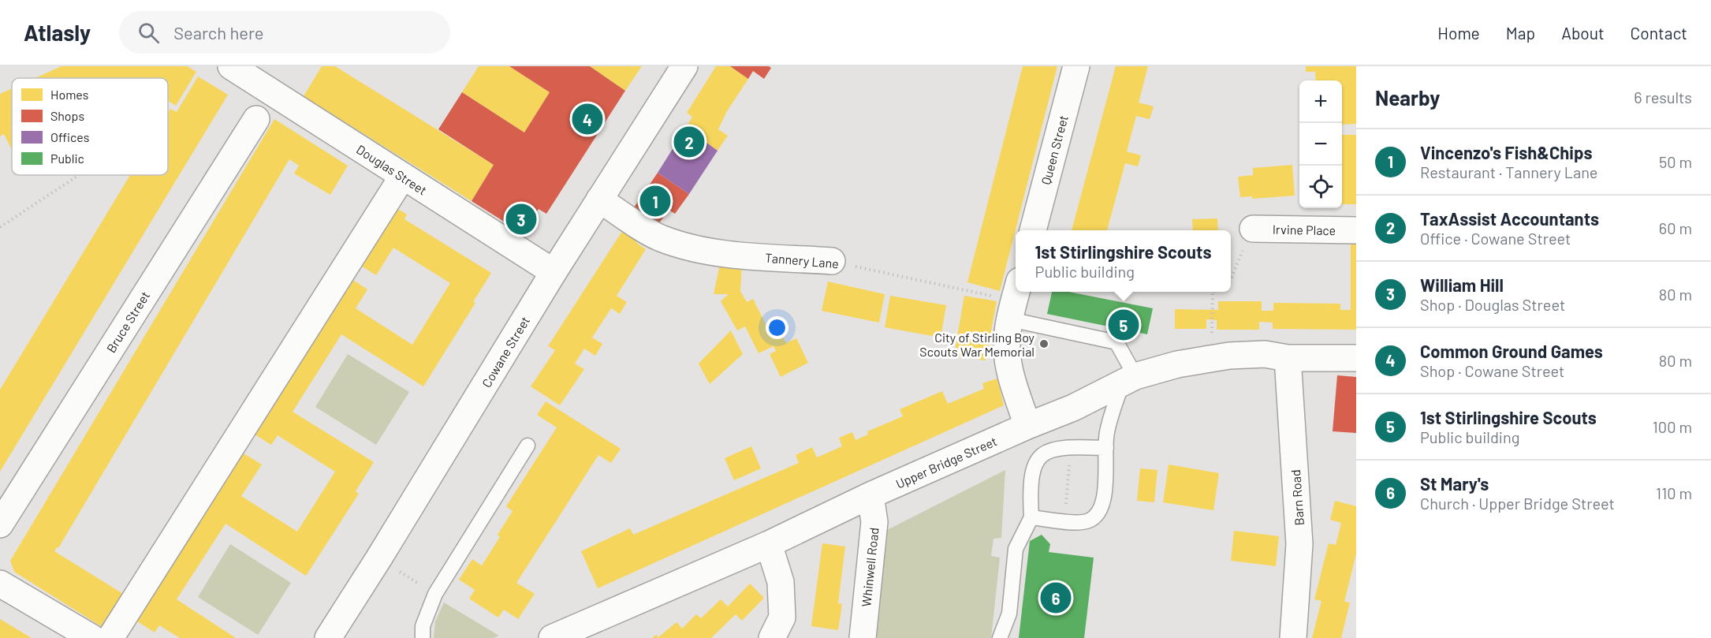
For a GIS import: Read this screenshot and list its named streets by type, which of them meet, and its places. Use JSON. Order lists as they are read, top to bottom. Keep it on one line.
{"streets":{"street":["Queen Street","Douglas Street","Irvine Place","Tannery Lane","Bruce Street","Cowane Street","Upper Bridge Street","Barn Road","Whinwell Road"]},"crossings":[["Douglas Street","Cowane Street"],["Tannery Lane","Cowane Street"],["Upper Bridge Street","Barn Road"],["Upper Bridge Street","Whinwell Road"]],"places":["City of Stirling Boy Scouts War Memorial"],"legend":["Homes","Shops","Offices","Public"],"page":{"header":"Atlasly","search":"Search here","nav":["Home","Map","About","Contact"],"heading":["Nearby","6 results"],"map_buttons":["+","−"],"pins":["4","2","1","3","5","6"],"list":[{"mark":"1","name":"Vincenzo's Fish&Chips","note":"Restaurant · Tannery Lane","value":"50 m"},{"mark":"2","name":"TaxAssist Accountants","note":"Office · Cowane Street","value":"60 m"},{"mark":"3","name":"William Hill","note":"Shop · Douglas Street","value":"80 m"},{"mark":"4","name":"Common Ground Games","note":"Shop · Cowane Street","value":"80 m"},{"mark":"5","name":"1st Stirlingshire Scouts","note":"Public building","value":"100 m"},{"mark":"6","name":"St Mary's","note":"Church · Upper Bridge Street","value":"110 m"}],"popup":["1st Stirlingshire Scouts","Public building"]}}
